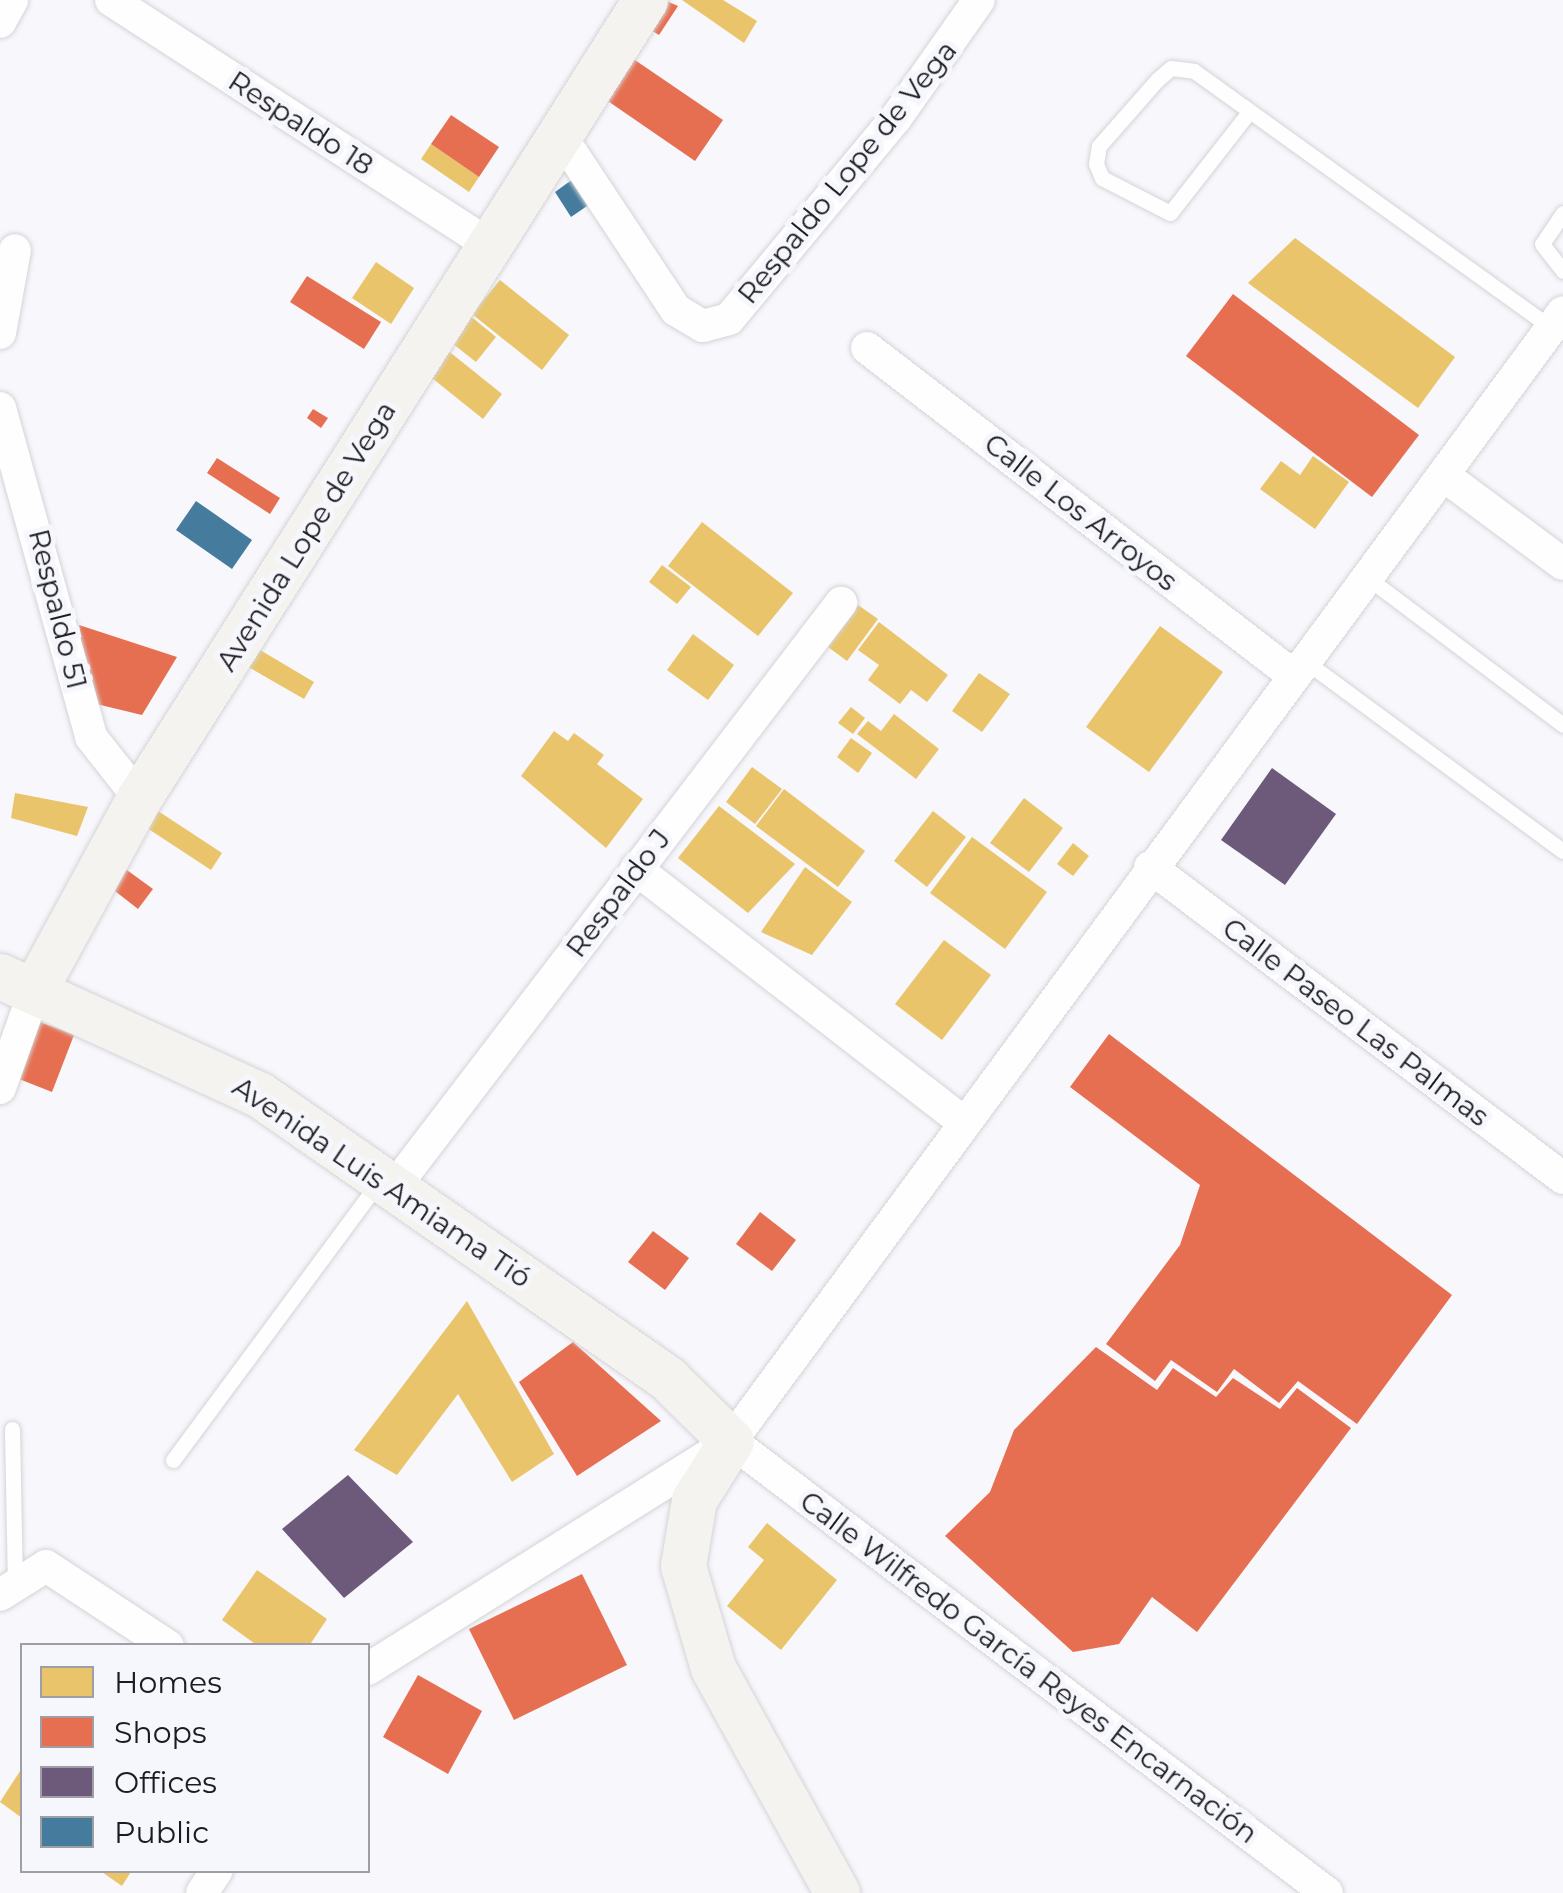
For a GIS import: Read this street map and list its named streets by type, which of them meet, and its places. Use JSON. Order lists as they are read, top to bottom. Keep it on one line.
{"streets":{"main road":["Avenida Lope de Vega","Avenida Luis Amiama Tió"],"street":["Respaldo 18","Respaldo Lope de Vega","Calle Los Arroyos","Respaldo 51","Respaldo J","Calle Paseo Las Palmas","Calle Wilfredo García Reyes Encarnación"]},"crossings":[["Respaldo 18","Avenida Lope de Vega"],["Respaldo Lope de Vega","Avenida Lope de Vega"],["Avenida Lope de Vega","Respaldo 51"],["Avenida Lope de Vega","Avenida Luis Amiama Tió"],["Respaldo J","Avenida Luis Amiama Tió"],["Avenida Luis Amiama Tió","Calle Wilfredo García Reyes Encarnación"]],"legend":["Homes","Shops","Offices","Public"]}
